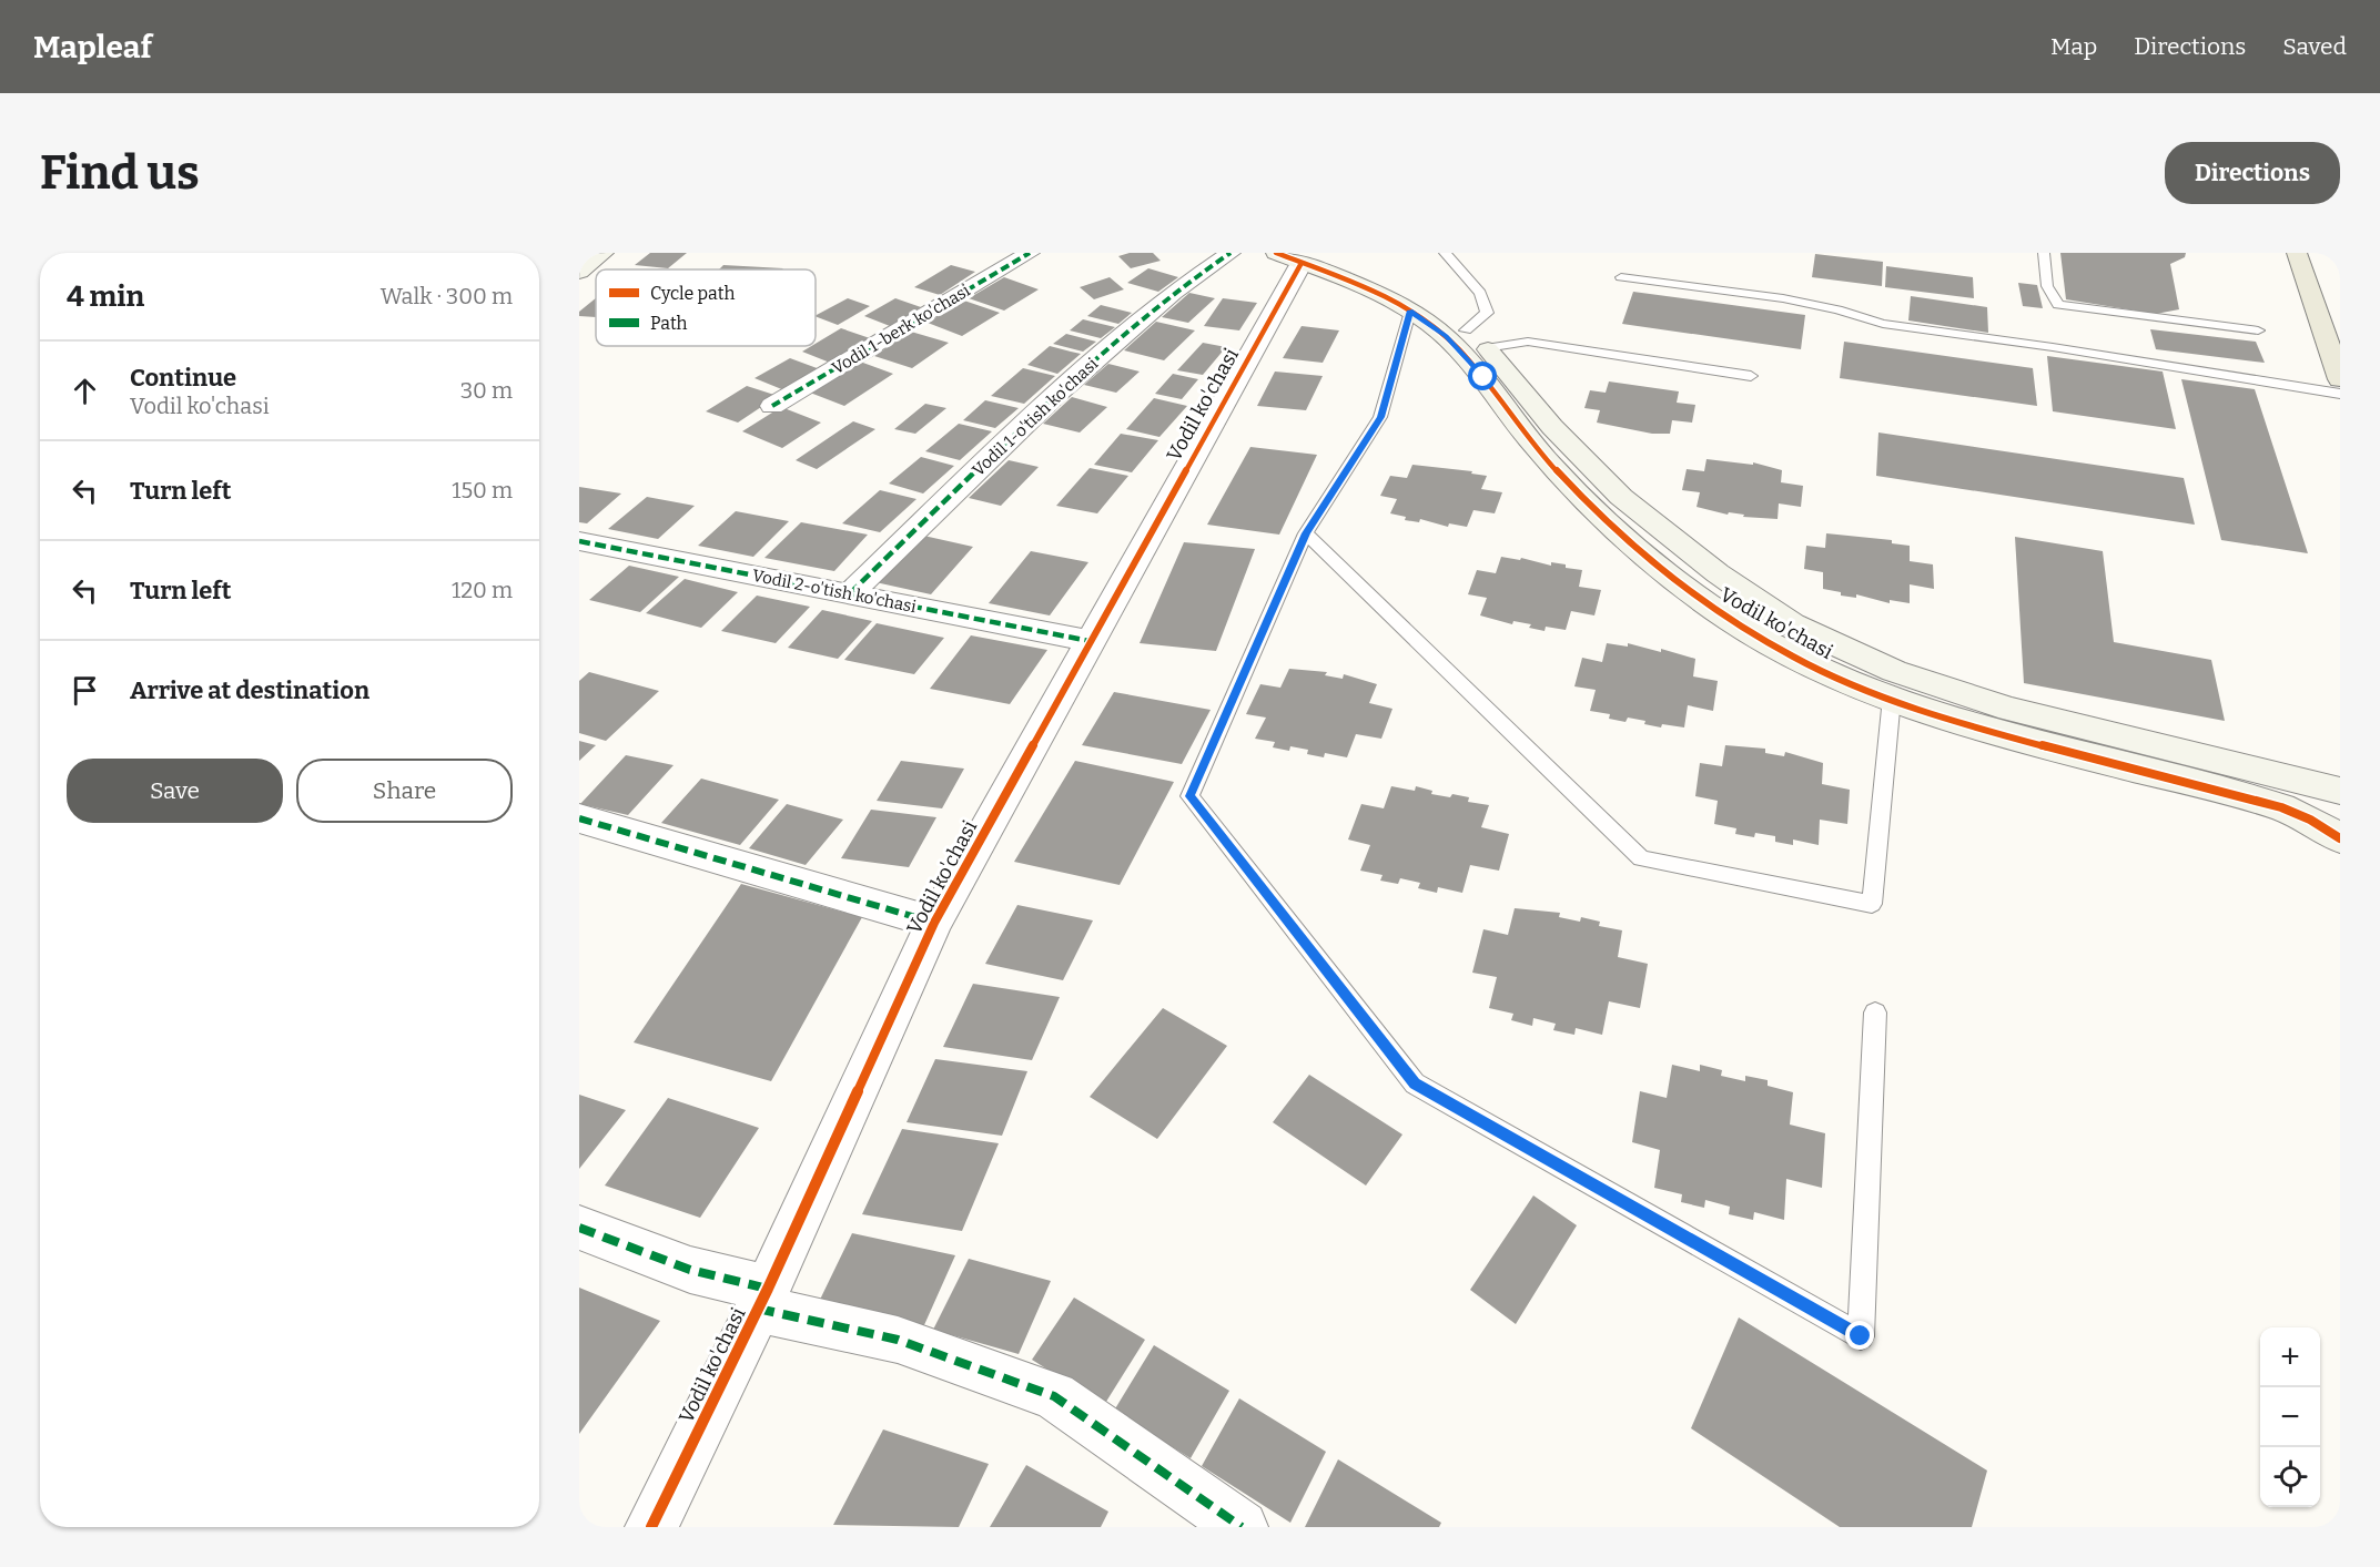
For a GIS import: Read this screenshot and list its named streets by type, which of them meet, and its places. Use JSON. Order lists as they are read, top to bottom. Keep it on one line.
{"streets":{"street":["Vodil 1-berk ko'chasi","Vodil ko'chasi","Vodil 1-o'tish ko'chasi","Vodil 2-o'tish ko'chasi"]},"crossings":[["Vodil ko'chasi","Vodil 2-o'tish ko'chasi"],["Vodil 1-o'tish ko'chasi","Vodil 2-o'tish ko'chasi"]],"legend":["Cycle path","Path"],"page":{"header":"Mapleaf","nav":["Map","Directions","Saved"],"buttons":["Directions",["Save","Share"]],"title":"Find us","heading":["4 min","Walk · 300 m"],"list":[["Continue","Vodil ko'chasi","30 m"],["Turn left","150 m"],["Turn left","120 m"],"Arrive at destination"],"map_buttons":["+","−"]}}
